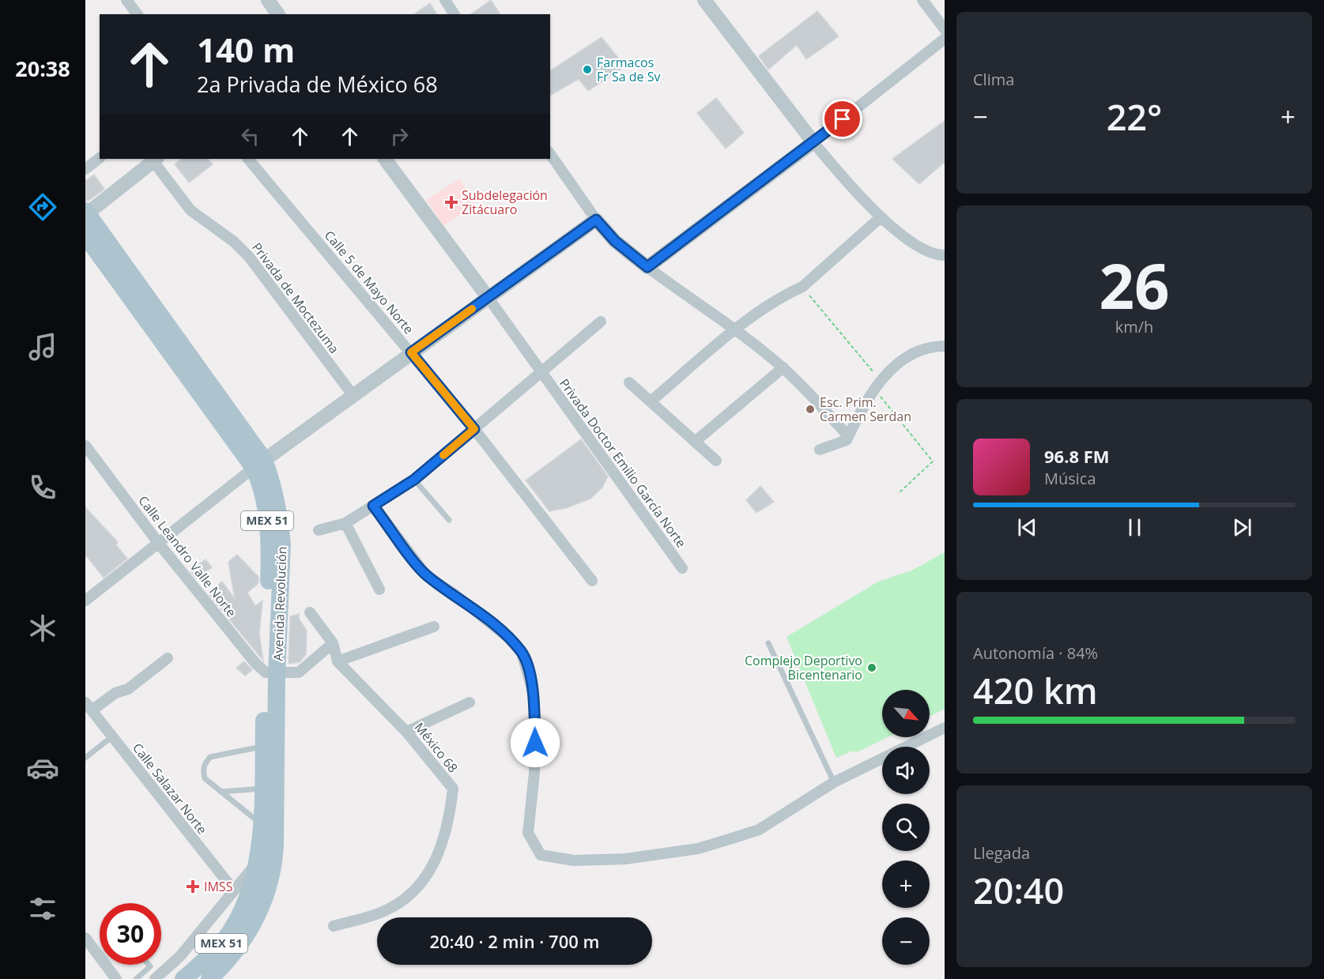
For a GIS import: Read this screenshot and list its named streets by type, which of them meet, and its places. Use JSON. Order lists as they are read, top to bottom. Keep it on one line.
{"streets":{"main road":["MEX 51","Avenida Revolución"],"street":["Calle 5 de Mayo Norte","Privada de Moctezuma","Privada Doctor Emilio García Norte","Calle Leandro Valle Norte","México 68","Calle Salazar Norte"]},"crossings":[["Calle Leandro Valle Norte","Avenida Revolución"]],"places":{"other":["Farmacos Fr Sa de Sv","Esc. Prim. Carmen Serdan","Complejo Deportivo Bicentenario"],"health":["Subdelegación Zitácuaro","IMSS"]},"north":"bottom right","page":{"tabs":"20:38","tile":["Clima",["26","km/h"],["Autonomía · 84%","420 km"],["Llegada","20:40"]],"turn":["140 m","2a Privada de México 68"],"heat":["−","22°","+"],"song":["96.8 FM","Música"],"map_buttons":["+","−"],"limit":"30","trip":"20:40 · 2 min · 700 m"}}
